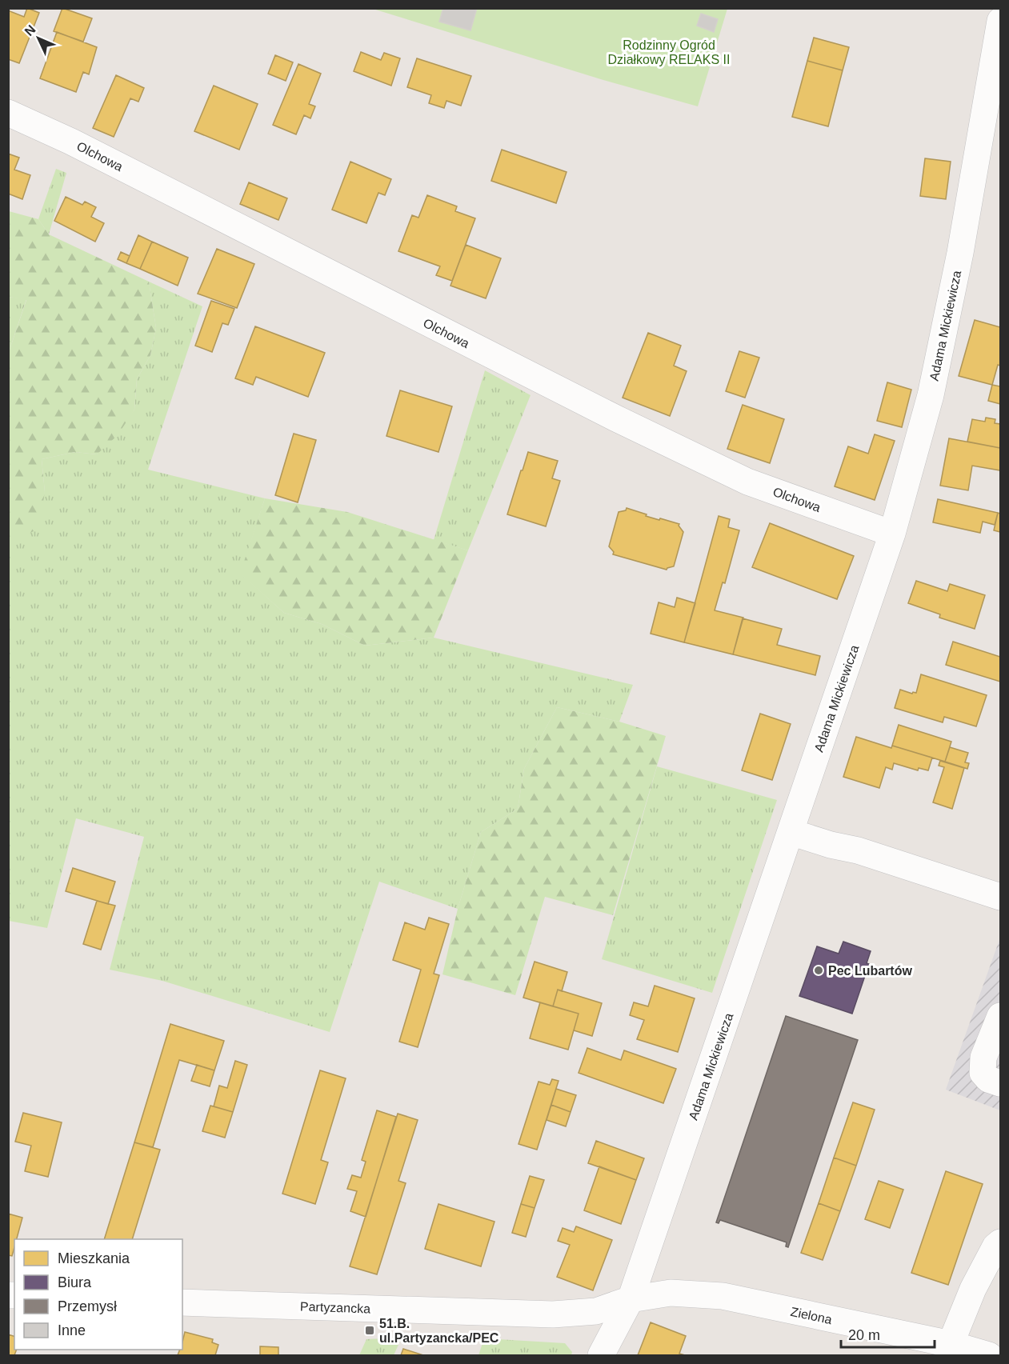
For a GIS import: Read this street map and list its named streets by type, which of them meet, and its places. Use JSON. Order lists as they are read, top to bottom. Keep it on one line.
{"streets":{"street":["Olchowa","Adama Mickiewicza","Partyzancka","Zielona"]},"crossings":[["Olchowa","Adama Mickiewicza"],["Adama Mickiewicza","Partyzancka"],["Adama Mickiewicza","Zielona"],["Partyzancka","Zielona"]],"parks":["Rodzinny Ogród Działkowy RELAKS II"],"places":{"other":["Pec Lubartów"],"transit":["51.B. ul.Partyzancka/PEC"]},"legend":["Mieszkania","Biura","Przemysł","Inne"],"scale_bar":"20 m","north":"top left"}
